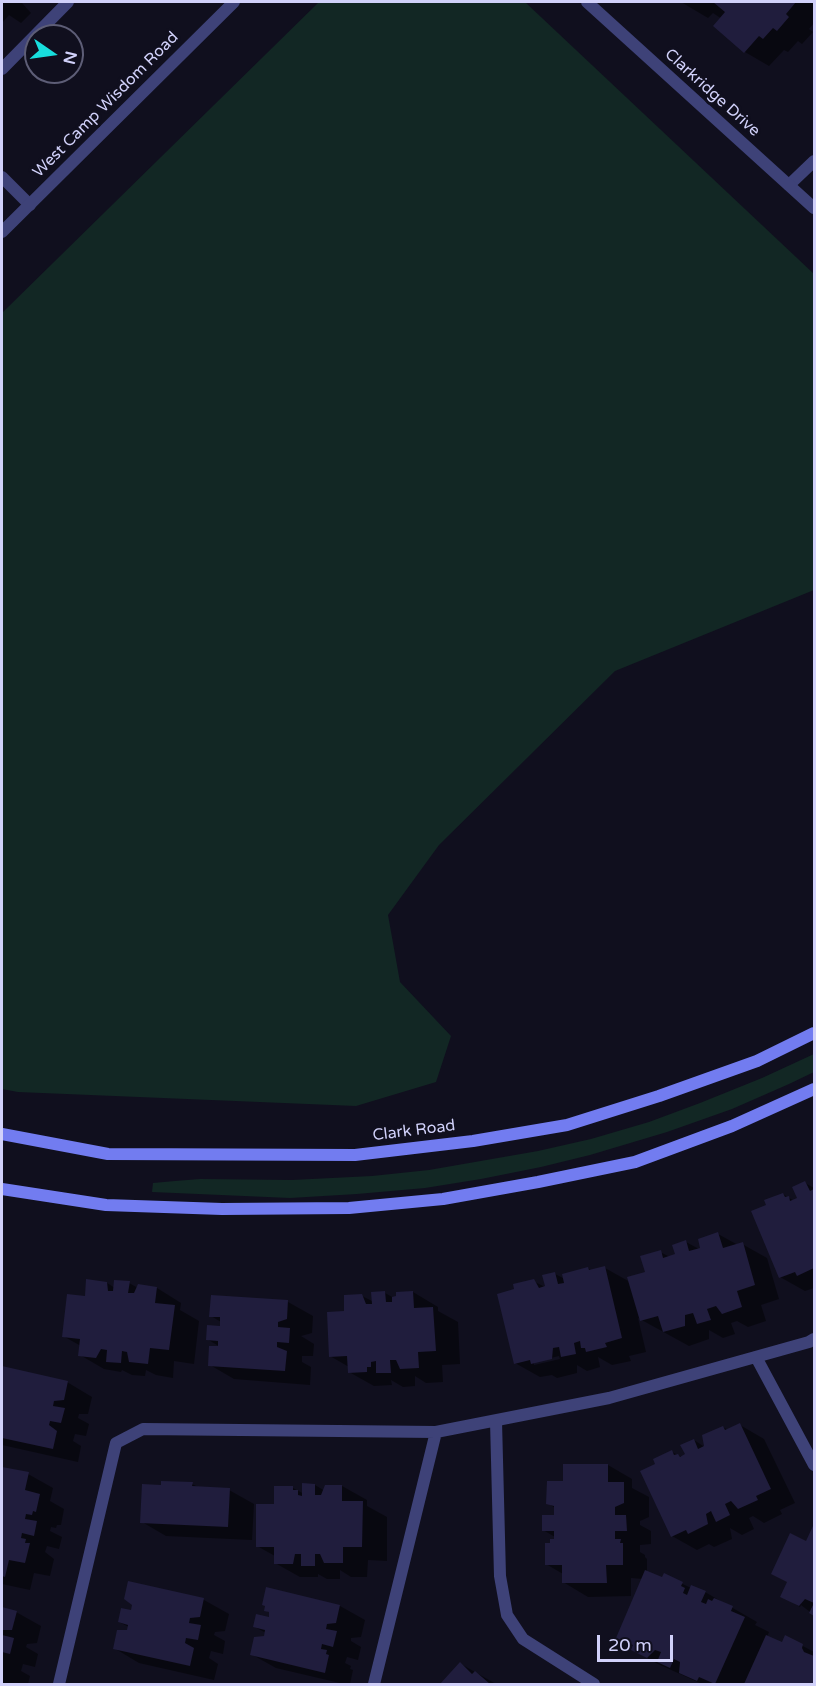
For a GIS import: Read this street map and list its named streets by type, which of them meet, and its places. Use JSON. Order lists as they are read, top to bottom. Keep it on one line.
{"streets":{"main road":["Clark Road"],"street":["Clarkridge Drive","West Camp Wisdom Road"]},"scale_bar":"20 m","north":"right"}
